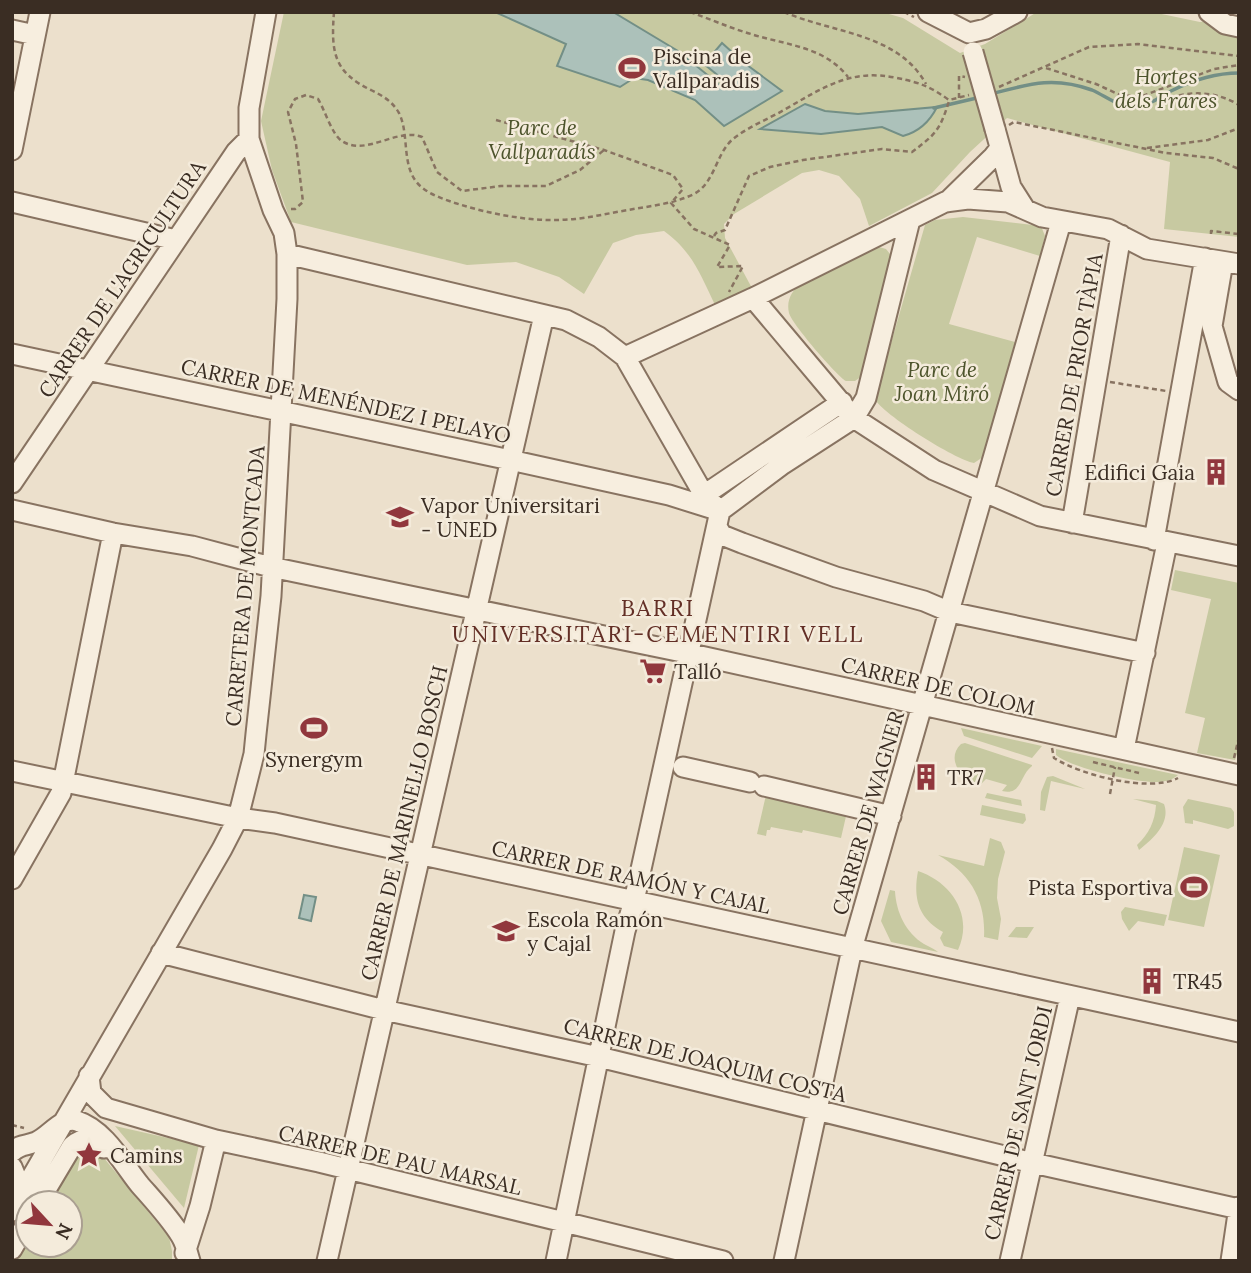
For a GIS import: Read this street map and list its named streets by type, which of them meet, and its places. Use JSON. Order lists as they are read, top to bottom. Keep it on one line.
{"streets":{"street":["CARRER DE L'AGRICULTURA","CARRER DE PRIOR TÀPIA","CARRER DE MENÉNDEZ I PELAYO","CARRETERA DE MONTCADA","CARRER DE COLOM","CARRER DE WAGNER","CARRER DE MARINEL·LO BOSCH","CARRER DE RAMÓN Y CAJAL","CARRER DE JOAQUIM COSTA","CARRER DE SANT JORDI","CARRER DE PAU MARSAL"]},"crossings":[["CARRER DE L'AGRICULTURA","CARRER DE MENÉNDEZ I PELAYO"],["CARRER DE L'AGRICULTURA","CARRETERA DE MONTCADA"],["CARRER DE MENÉNDEZ I PELAYO","CARRETERA DE MONTCADA"],["CARRER DE MENÉNDEZ I PELAYO","CARRER DE MARINEL·LO BOSCH"],["CARRETERA DE MONTCADA","CARRER DE COLOM"],["CARRETERA DE MONTCADA","CARRER DE RAMÓN Y CAJAL"],["CARRETERA DE MONTCADA","CARRER DE JOAQUIM COSTA"],["CARRETERA DE MONTCADA","CARRER DE PAU MARSAL"],["CARRER DE COLOM","CARRER DE WAGNER"],["CARRER DE COLOM","CARRER DE MARINEL·LO BOSCH"],["CARRER DE WAGNER","CARRER DE RAMÓN Y CAJAL"],["CARRER DE WAGNER","CARRER DE JOAQUIM COSTA"],["CARRER DE MARINEL·LO BOSCH","CARRER DE RAMÓN Y CAJAL"],["CARRER DE MARINEL·LO BOSCH","CARRER DE JOAQUIM COSTA"],["CARRER DE MARINEL·LO BOSCH","CARRER DE PAU MARSAL"],["CARRER DE RAMÓN Y CAJAL","CARRER DE SANT JORDI"],["CARRER DE JOAQUIM COSTA","CARRER DE SANT JORDI"]],"districts":["BARRI UNIVERSITARI-CEMENTIRI VELL"],"parks":["Hortes dels Frares","Parc de Vallparadís","Parc de Joan Miró"],"places":{"sports":["Piscina de Vallparadis","Synergym","Pista Esportiva"],"building":["Edifici Gaia","TR7","TR45"],"school or university":["Vapor Universitari - UNED","Escola Ramón y Cajal"],"supermarket":["Talló"],"place":["Camins"]},"north":"bottom right"}
